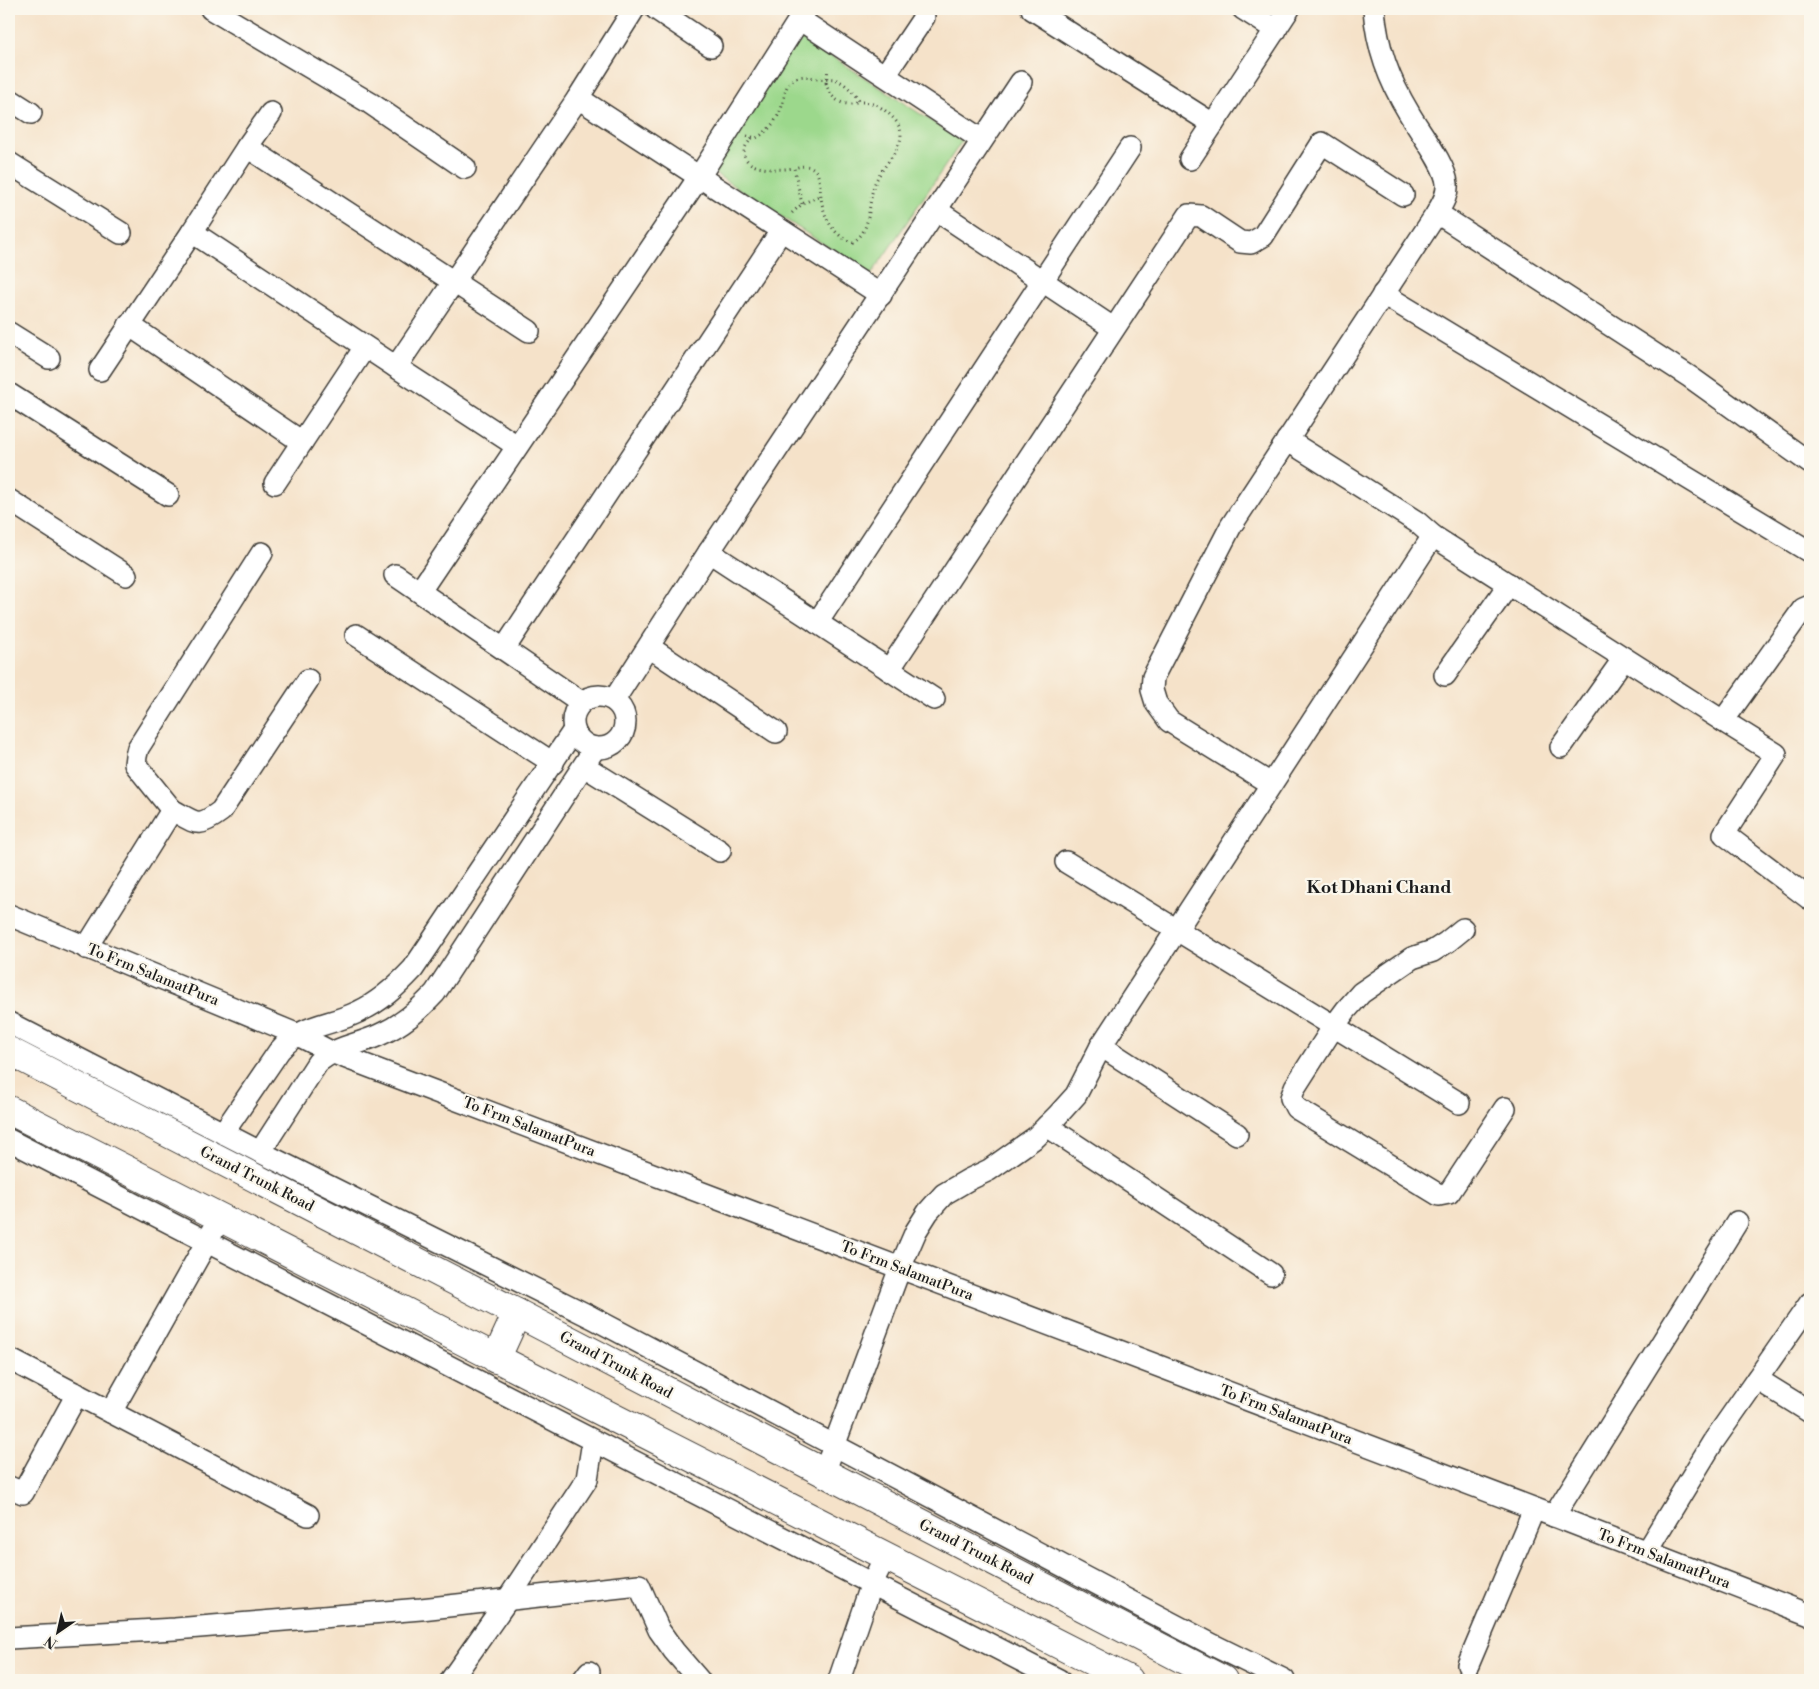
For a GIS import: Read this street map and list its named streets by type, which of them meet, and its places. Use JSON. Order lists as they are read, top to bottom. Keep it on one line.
{"streets":{"highway":["Grand Trunk Road"],"street":["To Frm SalamatPura"]},"districts":["Kot Dhani Chand"],"north":"bottom left"}
